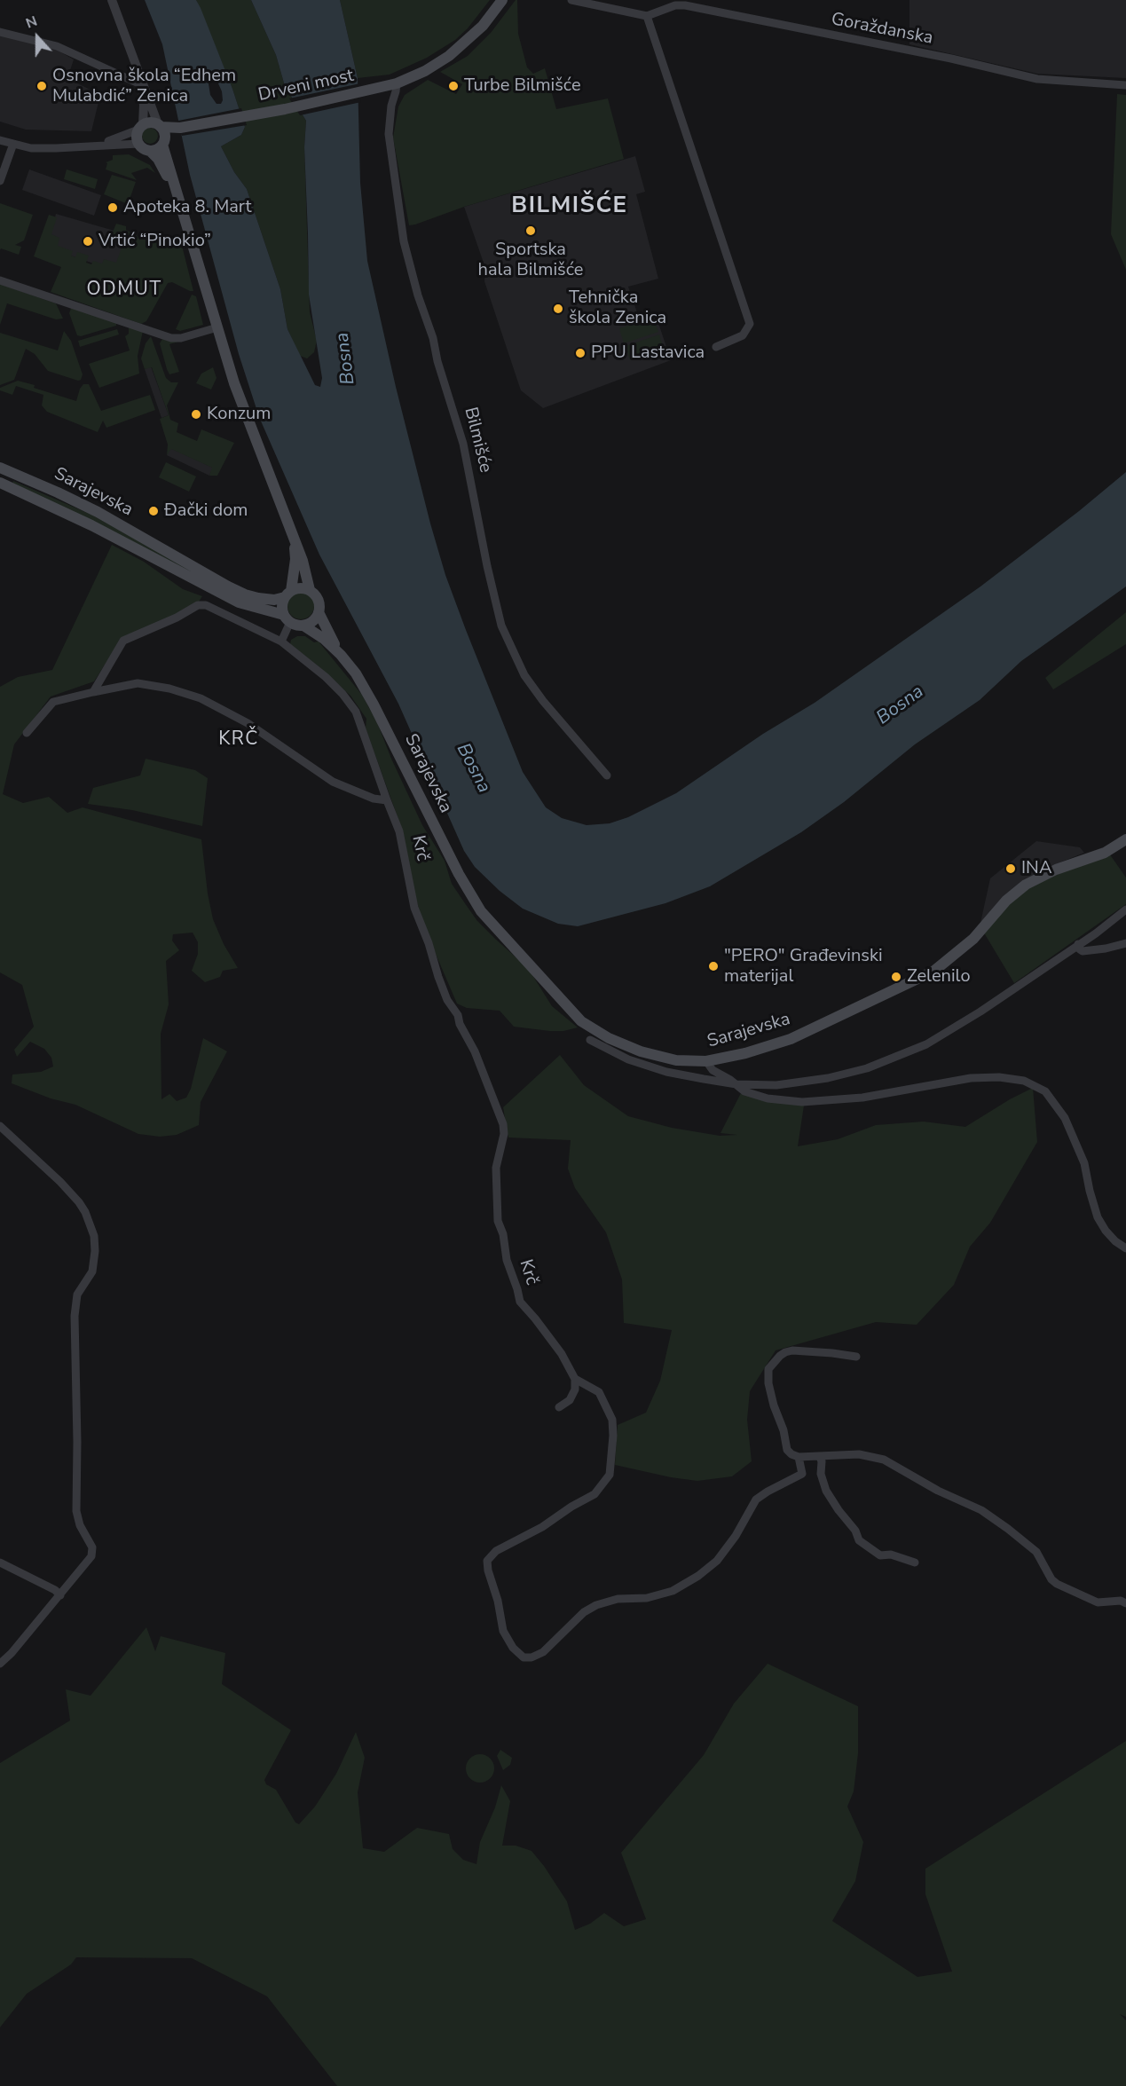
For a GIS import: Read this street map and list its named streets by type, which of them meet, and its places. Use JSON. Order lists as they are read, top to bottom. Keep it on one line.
{"streets":{"main road":["Drveni most","Sarajevska"],"street":["Goraždanska","Bilmišće","Krč"]},"crossings":[["Drveni most","Bilmišće"]],"districts":["BILMIŠĆE","ODMUT","KRČ"],"water":["Bosna"],"places":["Osnovna škola “Edhem Mulabdić” Zenica","Turbe Bilmišće","Apoteka 8. Mart","Sportska hala Bilmišće","Vrtić “Pinokio”","Tehnička škola Zenica","PPU Lastavica","Konzum","Đački dom","INA","\"PERO\" Građevinski materijal","Zelenilo"],"north":"top"}
